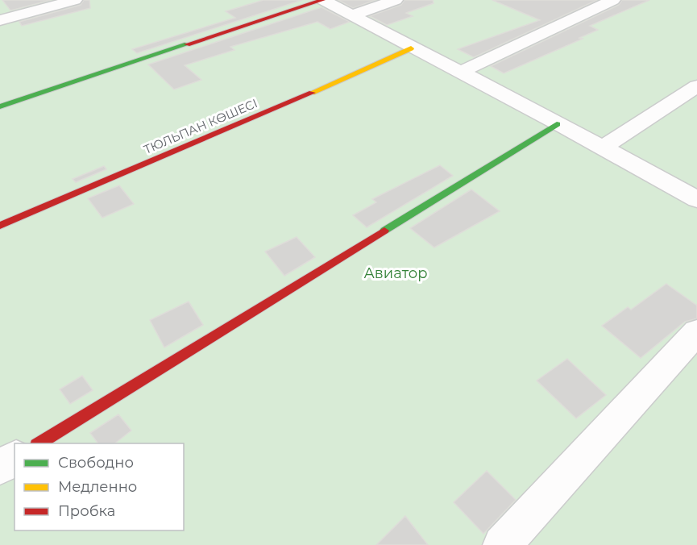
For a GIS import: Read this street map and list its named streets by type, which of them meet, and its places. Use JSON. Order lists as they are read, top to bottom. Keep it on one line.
{"streets":{"street":["ТЮЛЬПАН КӨШЕСІ"]},"parks":["Авиатор"],"legend":["Свободно","Медленно","Пробка"]}
